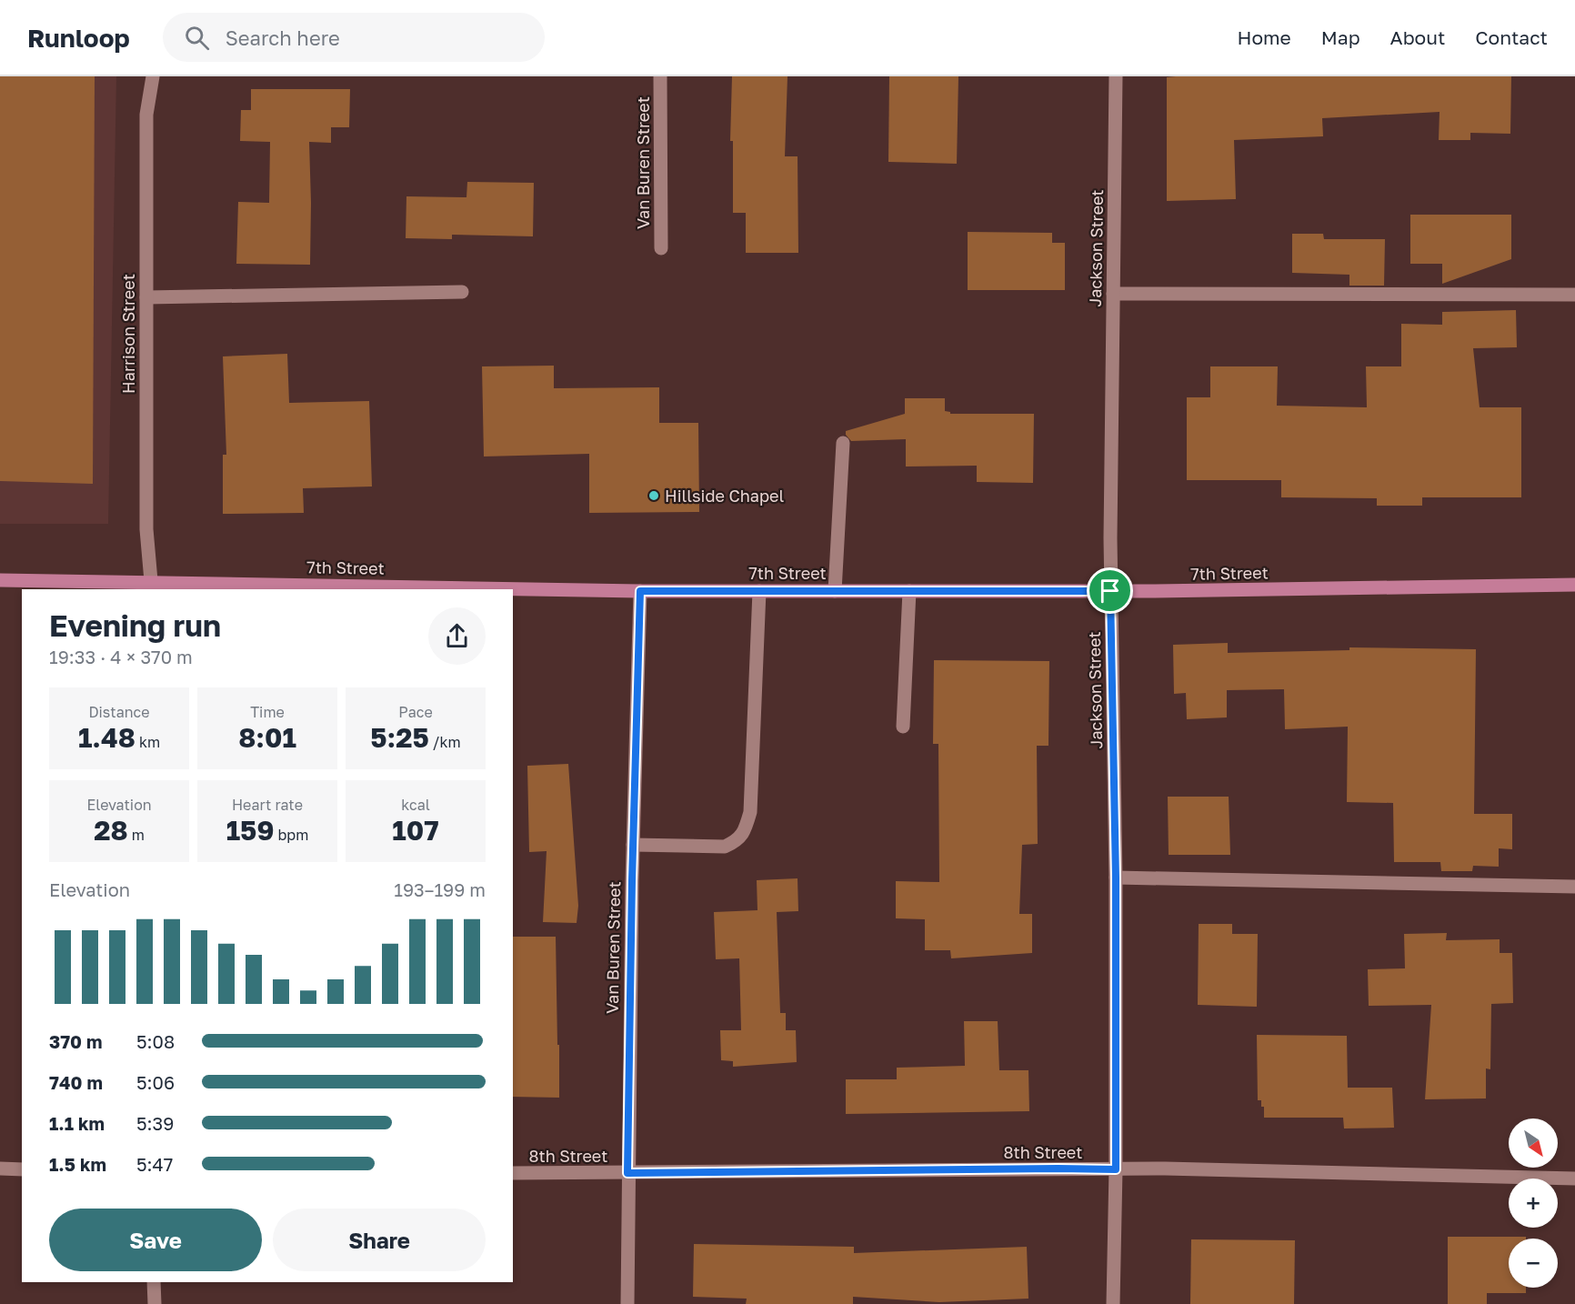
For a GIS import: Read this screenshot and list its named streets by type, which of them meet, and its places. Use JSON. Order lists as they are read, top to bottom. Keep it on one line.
{"streets":{"main road":["7th Street"],"street":["Van Buren Street","Jackson Street","Harrison Street","8th Street"]},"crossings":[["Van Buren Street","7th Street"],["Van Buren Street","8th Street"],["Jackson Street","7th Street"],["Jackson Street","8th Street"],["Harrison Street","7th Street"]],"places":["Hillside Chapel"],"north":"bottom right","page":{"header":"Runloop","search":"Search here","nav":["Home","Map","About","Contact"],"heading":["Evening run","19:33 · 4 × 370 m"],"stats":[["Distance","1.48 km"],["Time","8:01"],["Pace","5:25 /km"],["Elevation","28 m"],["Heart rate","159 bpm"],["kcal","107"]],"chart":["Elevation","193–199 m"],"list":[{"name":"370 m","note":"5:08"},{"name":"740 m","note":"5:06"},{"name":"1.1 km","note":"5:39"},{"name":"1.5 km","note":"5:47"}],"map_buttons":["+","−"],"buttons":["Save","Share"]}}
